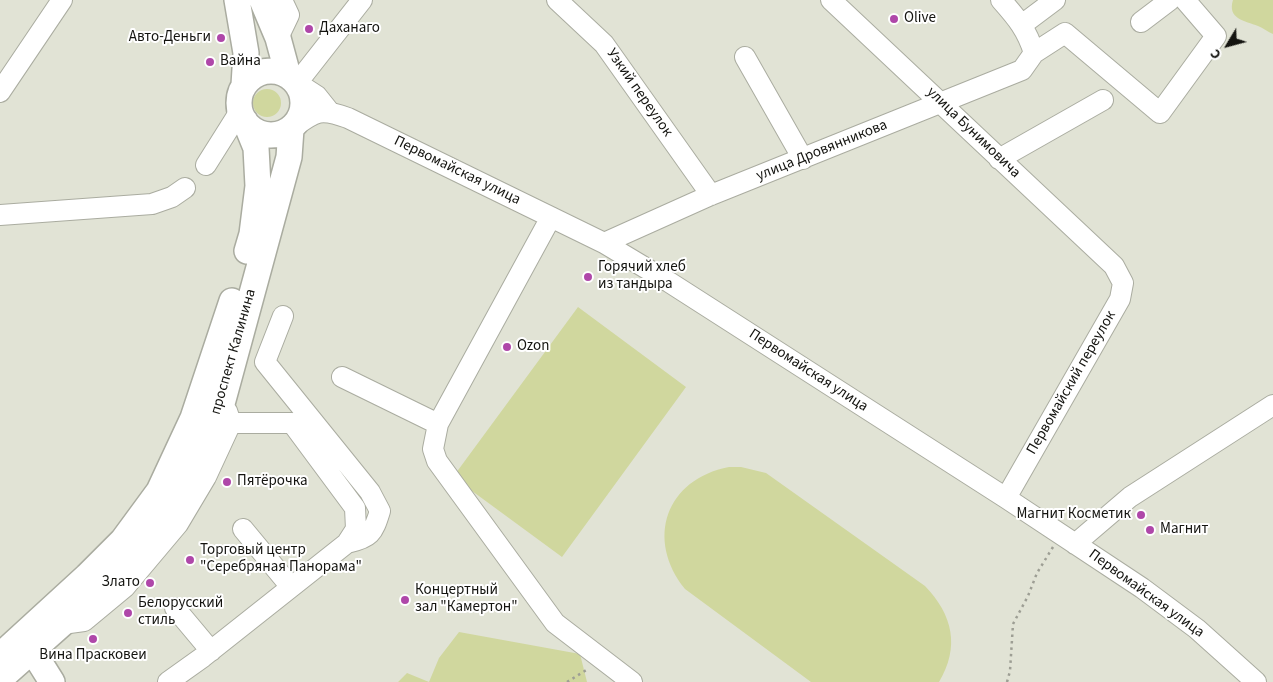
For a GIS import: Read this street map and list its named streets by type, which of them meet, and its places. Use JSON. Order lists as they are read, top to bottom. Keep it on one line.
{"streets":{"main road":["проспект Калинина"],"street":["Узкий переулок","улица Бунимовича","улица Дровянникова","Первомайская улица","Первомайский переулок"]},"crossings":[["Узкий переулок","улица Дровянникова"],["улица Бунимовича","улица Дровянникова"],["улица Бунимовича","Первомайский переулок"],["улица Дровянникова","Первомайская улица"],["Первомайская улица","проспект Калинина"],["Первомайская улица","Первомайский переулок"]],"places":["Olive","Даханаго","Авто-Деньги","Вайна","Горячий хлеб из тандыра","Ozon","Пятёрочка","Магнит Косметик","Магнит","Торговый центр \"Серебряная Панорама\"","Злато","Концертный зал \"Камертон\"","Белорусский стиль","Вина Прасковеи"],"north":"bottom left"}
